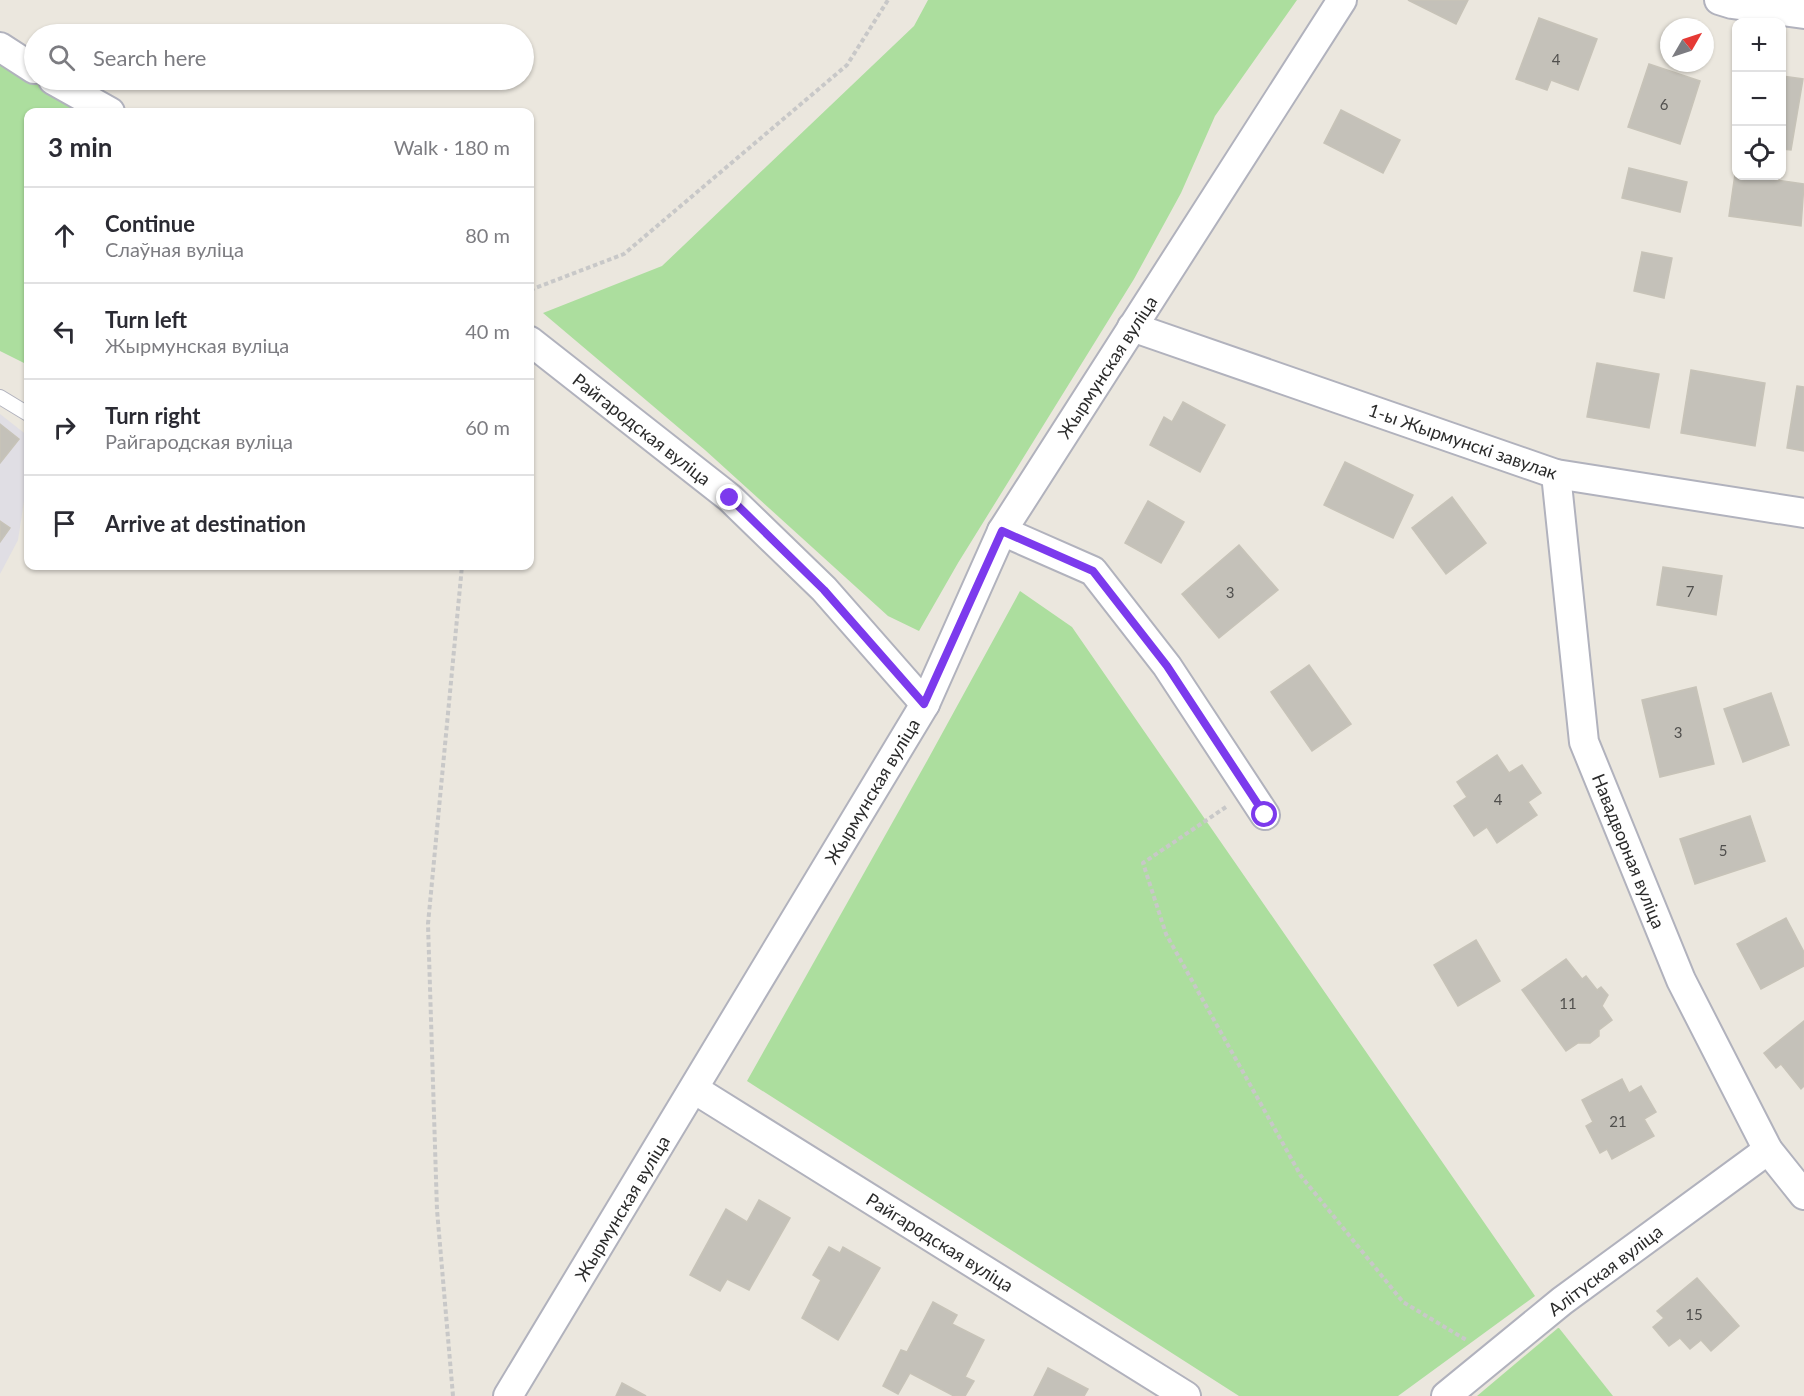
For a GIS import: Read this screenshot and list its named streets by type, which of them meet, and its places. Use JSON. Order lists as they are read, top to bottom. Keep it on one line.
{"streets":{"street":["Жырмунская вуліца","Райгародская вуліца","1-ы Жырмунскі завулак","Навадворная вуліца","Алітуская вуліца"]},"crossings":[["Жырмунская вуліца","Райгародская вуліца"],["Жырмунская вуліца","1-ы Жырмунскі завулак"],["1-ы Жырмунскі завулак","Навадворная вуліца"],["Навадворная вуліца","Алітуская вуліца"]],"house_numbers":["4","6","7","3","3","4","5","11","21","15"],"north":"top right","page":{"map_buttons":["+","−"],"search":"Search here","heading":["3 min","Walk · 180 m"],"list":[["Continue","Слаўная вуліца","80 m"],["Turn left","Жырмунская вуліца","40 m"],["Turn right","Райгародская вуліца","60 m"],"Arrive at destination"]}}
